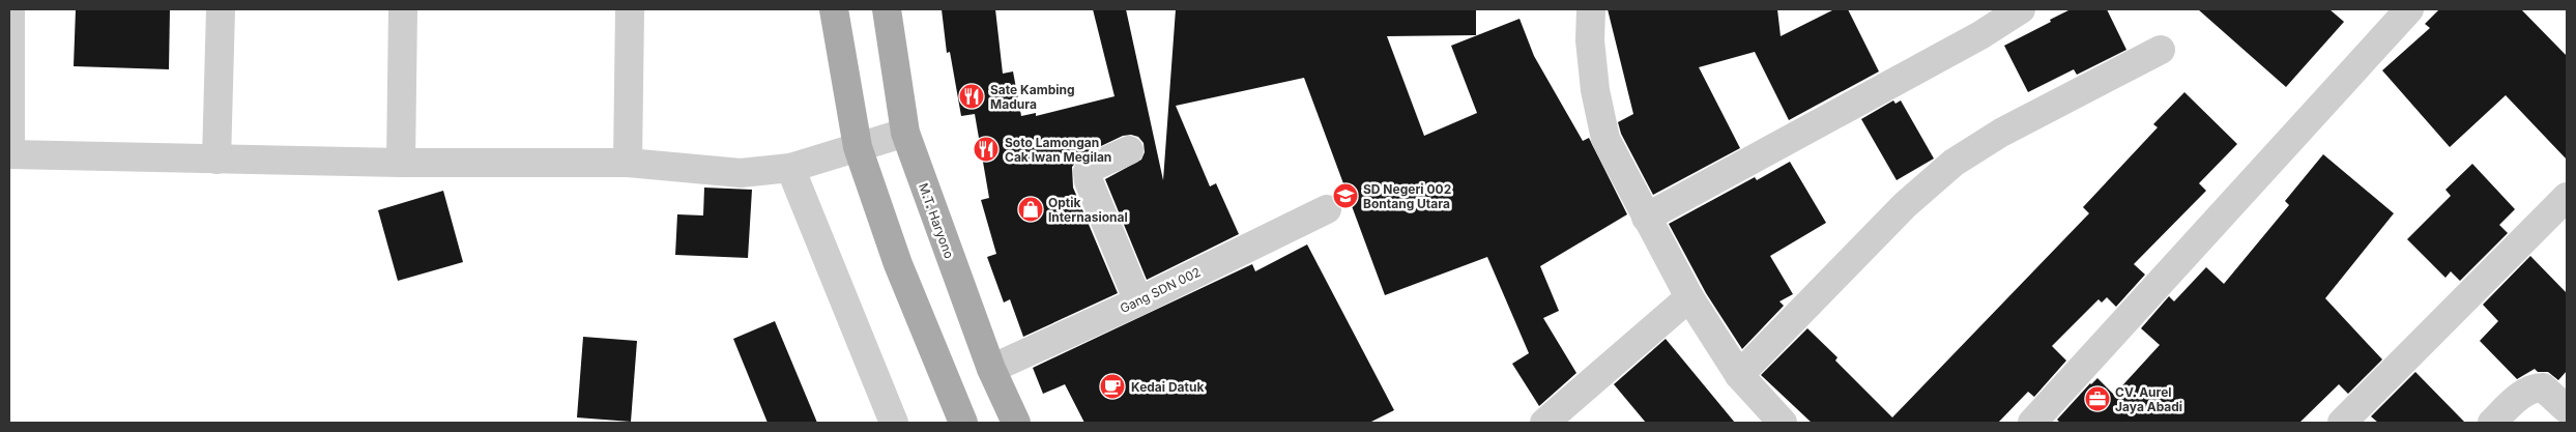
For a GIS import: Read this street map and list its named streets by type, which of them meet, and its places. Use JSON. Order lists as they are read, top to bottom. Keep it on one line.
{"streets":{"main road":["M.T. Haryono"],"street":["Gang SDN 002"]},"crossings":[["M.T. Haryono","Gang SDN 002"]],"places":{"restaurant":["Sate Kambing Madura","Soto Lamongan Cak Iwan Megilan"],"school or university":["SD Negeri 002 Bontang Utara"],"shop":["Optik Internasional"],"cafe":["Kedai Datuk"],"office":["CV. Aurel Jaya Abadi"]}}
